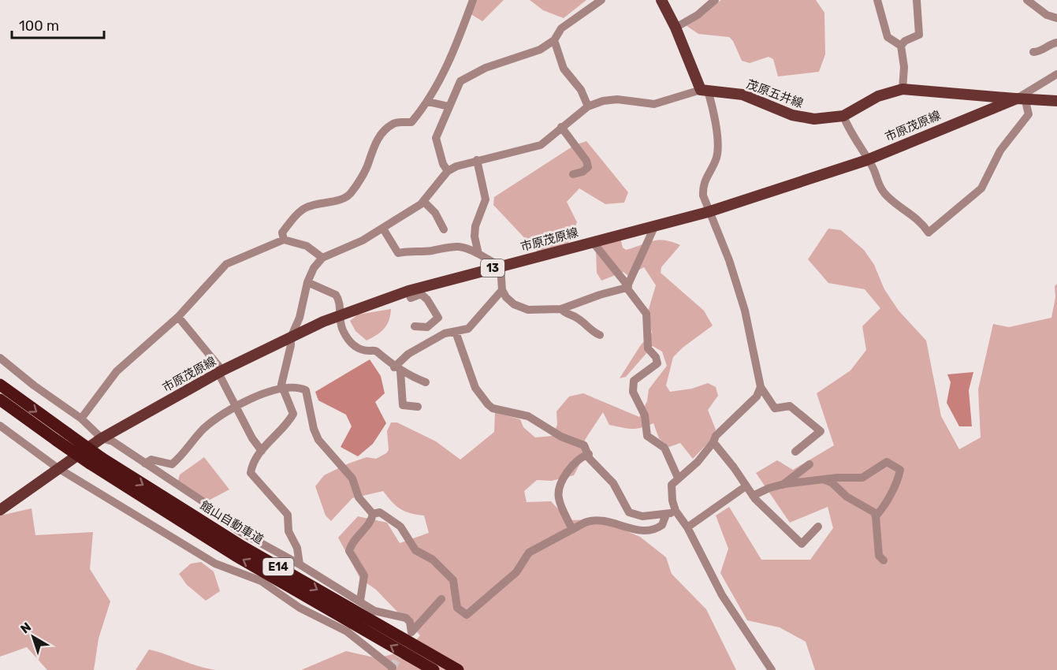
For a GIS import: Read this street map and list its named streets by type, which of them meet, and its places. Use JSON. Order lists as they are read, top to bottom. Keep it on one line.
{"streets":{"highway":["館山自動車道","E14"],"main road":["茂原五井線","市原茂原線","13"]},"crossings":[["茂原五井線","市原茂原線"]],"scale_bar":"100 m","north":"top left"}
